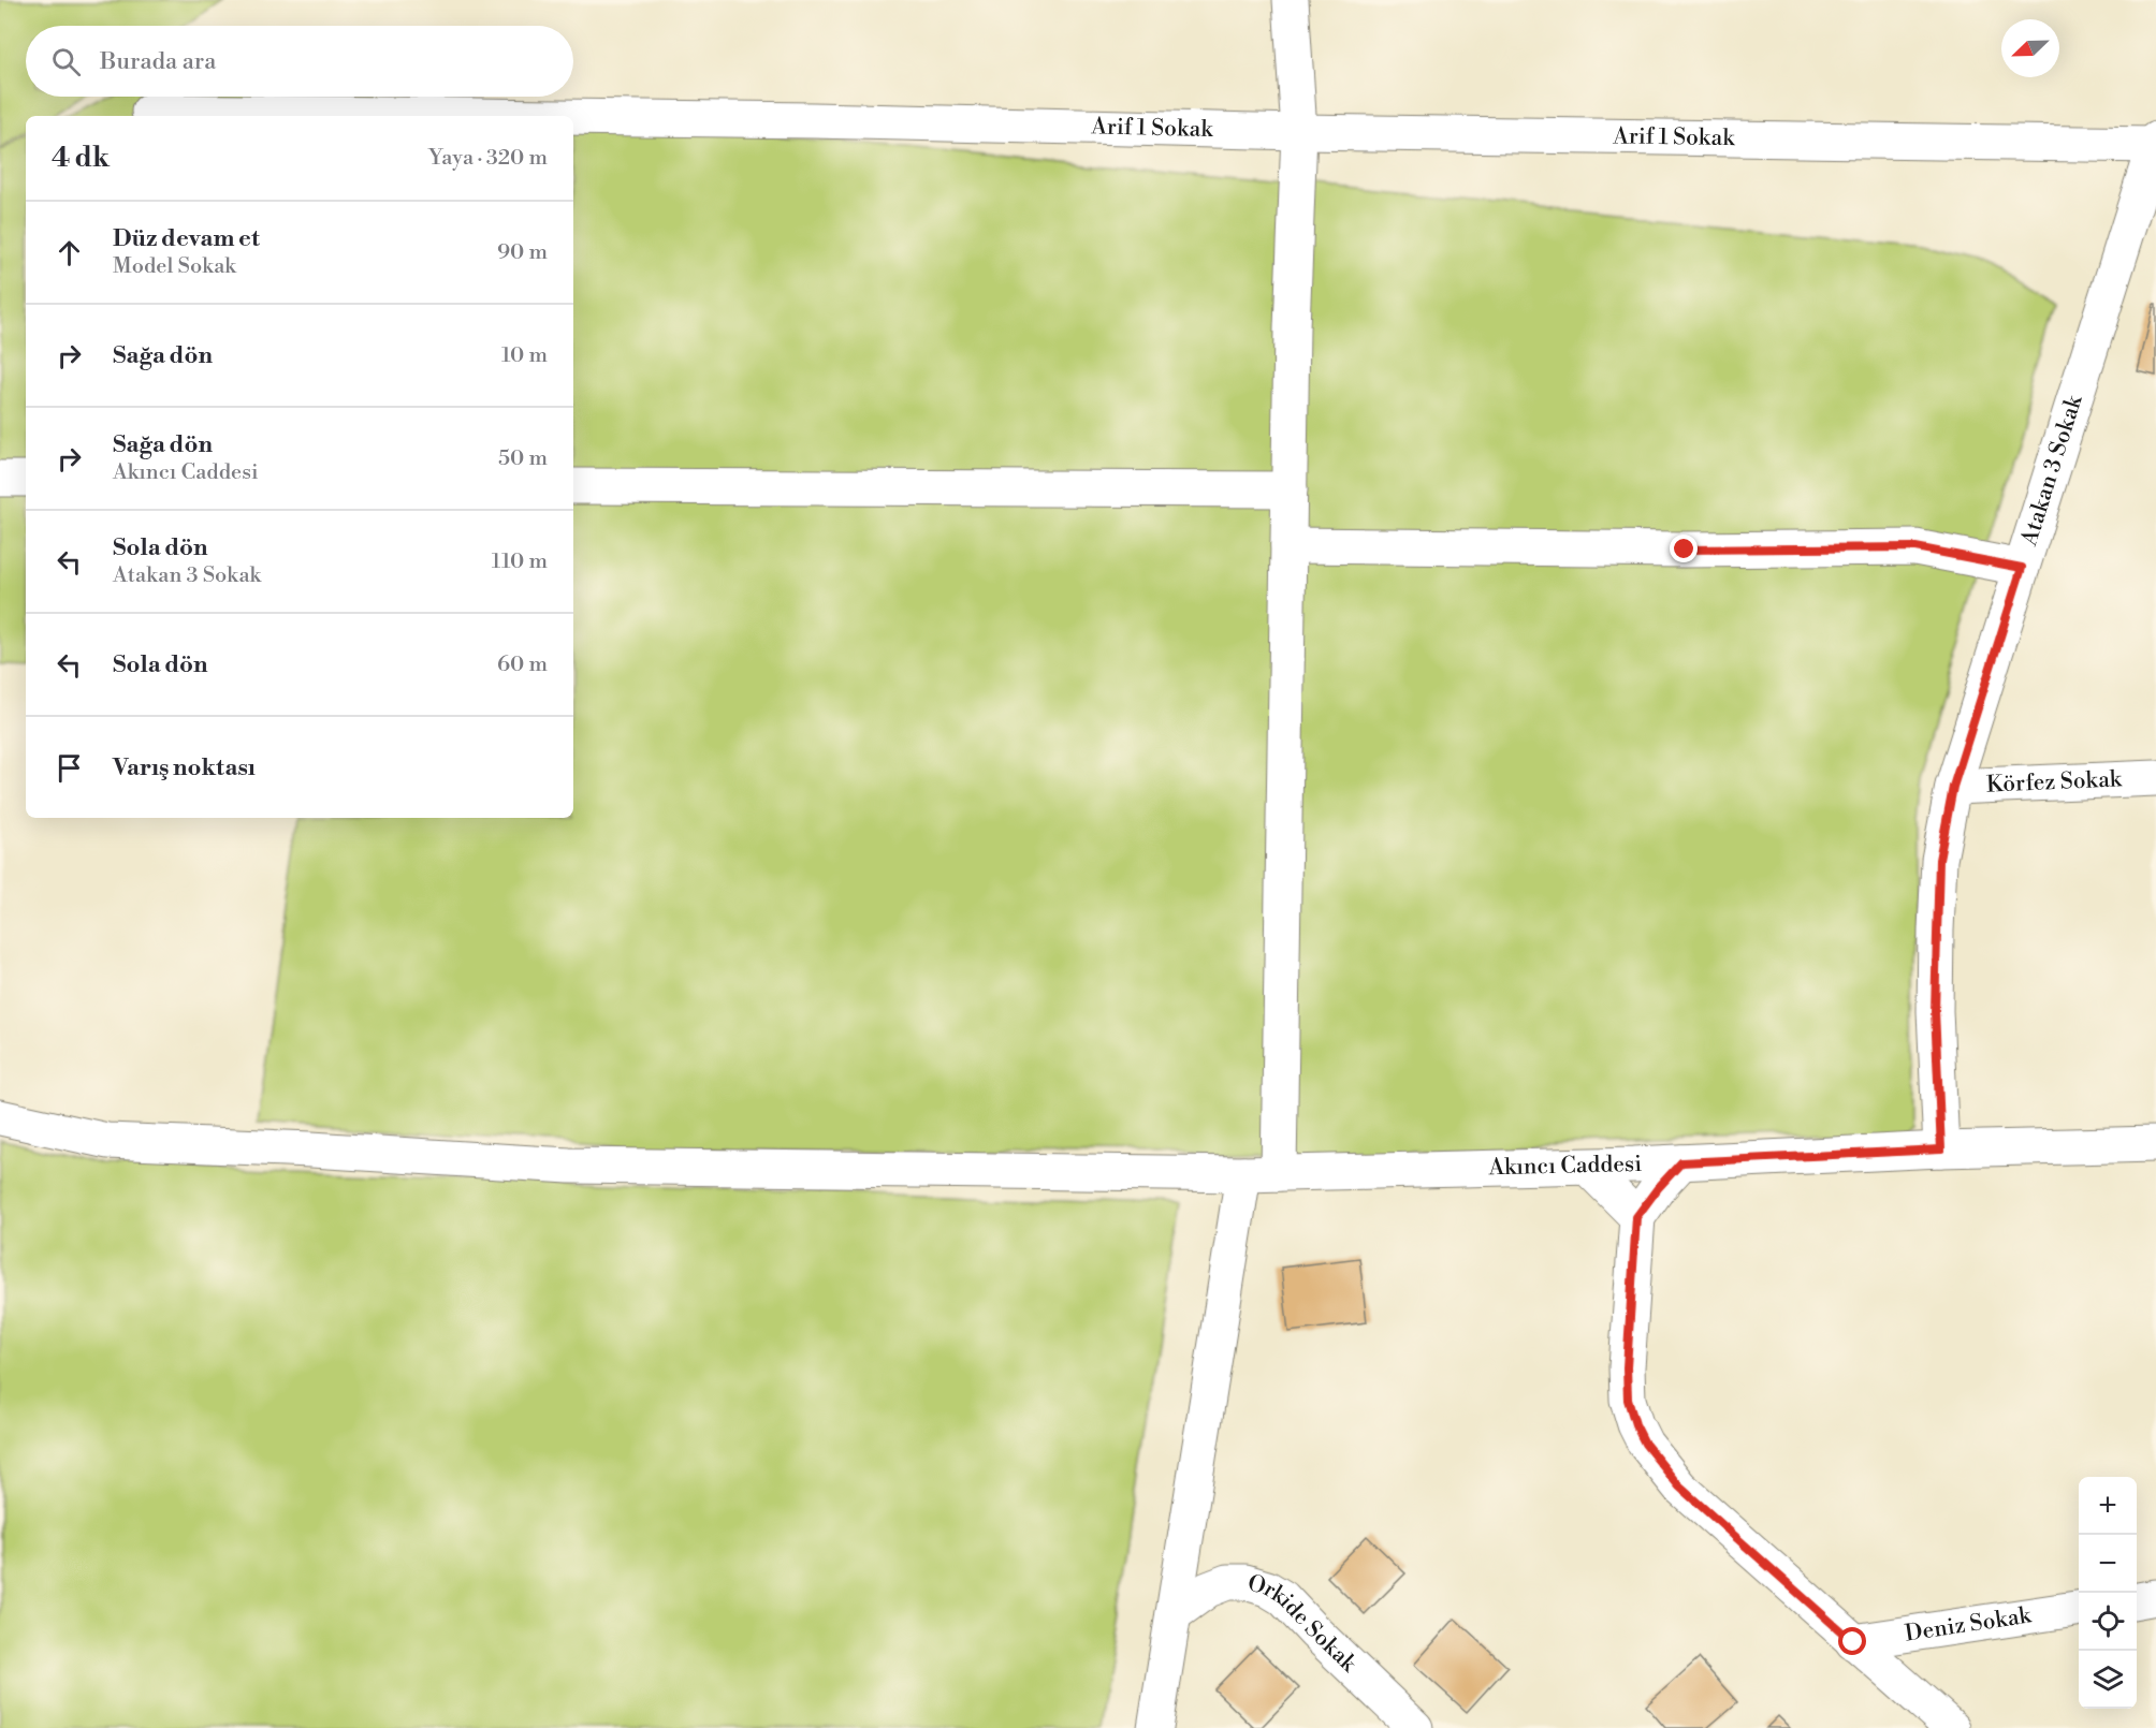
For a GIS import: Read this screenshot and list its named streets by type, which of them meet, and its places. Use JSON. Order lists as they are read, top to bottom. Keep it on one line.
{"streets":{"street":["Arif 1 Sokak","Atakan 3 Sokak","Körfez Sokak","Akıncı Caddesi","Deniz Sokak","Orkide Sokak"]},"crossings":[["Arif 1 Sokak","Atakan 3 Sokak"],["Atakan 3 Sokak","Körfez Sokak"],["Atakan 3 Sokak","Akıncı Caddesi"]],"north":"bottom left","page":{"search":"Burada ara","heading":["4 dk","Yaya · 320 m"],"list":[["Düz devam et","Model Sokak","90 m"],["Sağa dön","10 m"],["Sağa dön","Akıncı Caddesi","50 m"],["Sola dön","Atakan 3 Sokak","110 m"],["Sola dön","60 m"],"Varış noktası"],"map_buttons":["+","−"]}}
